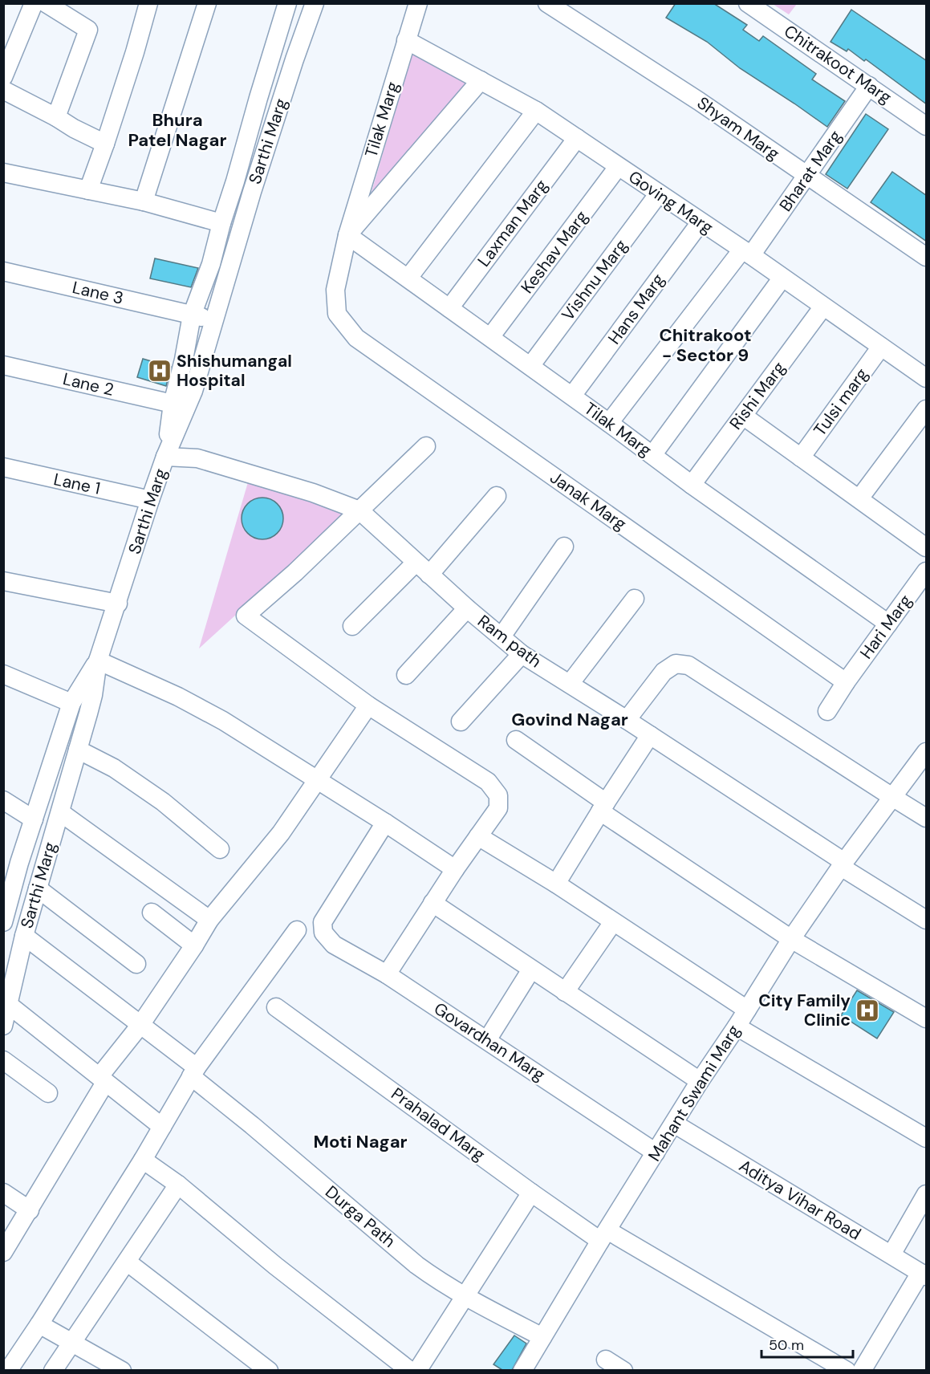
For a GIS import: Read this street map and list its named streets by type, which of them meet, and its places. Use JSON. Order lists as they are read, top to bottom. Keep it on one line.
{"streets":{"street":["Chitrakoot Marg","Tilak Marg","Shyam Marg","Sarthi Marg","Bharat Marg","Goving Marg","Laxman Marg","Keshav Marg","Vishnu Marg","Lane 3","Hans Marg","Lane 2","Rishi Marg","Tulsi marg","Lane 1","Janak Marg","Hari Marg","Ram path","Govardhan Marg","Mahant Swami Marg","Prahalad Marg","Aditya Vihar Road","Durga Path"]},"crossings":[["Chitrakoot Marg","Bharat Marg"],["Tilak Marg","Bharat Marg"],["Tilak Marg","Goving Marg"],["Tilak Marg","Laxman Marg"],["Tilak Marg","Keshav Marg"],["Tilak Marg","Vishnu Marg"],["Tilak Marg","Hans Marg"],["Tilak Marg","Rishi Marg"],["Tilak Marg","Janak Marg"],["Tilak Marg","Hari Marg"],["Shyam Marg","Bharat Marg"],["Sarthi Marg","Lane 3"],["Sarthi Marg","Lane 2"],["Sarthi Marg","Lane 1"],["Sarthi Marg","Ram path"],["Sarthi Marg","Durga Path"],["Bharat Marg","Goving Marg"],["Goving Marg","Laxman Marg"],["Goving Marg","Keshav Marg"],["Goving Marg","Vishnu Marg"],["Goving Marg","Hans Marg"],["Goving Marg","Rishi Marg"],["Goving Marg","Tulsi marg"],["Janak Marg","Hari Marg"],["Ram path","Mahant Swami Marg"],["Govardhan Marg","Mahant Swami Marg"],["Mahant Swami Marg","Prahalad Marg"],["Mahant Swami Marg","Aditya Vihar Road"],["Mahant Swami Marg","Durga Path"]],"districts":["Bhura Patel Nagar","Chitrakoot - Sector 9","Govind Nagar","Moti Nagar"],"places":{"hospital":["Shishumangal Hospital","City Family Clinic"]},"scale_bar":"50 m"}
